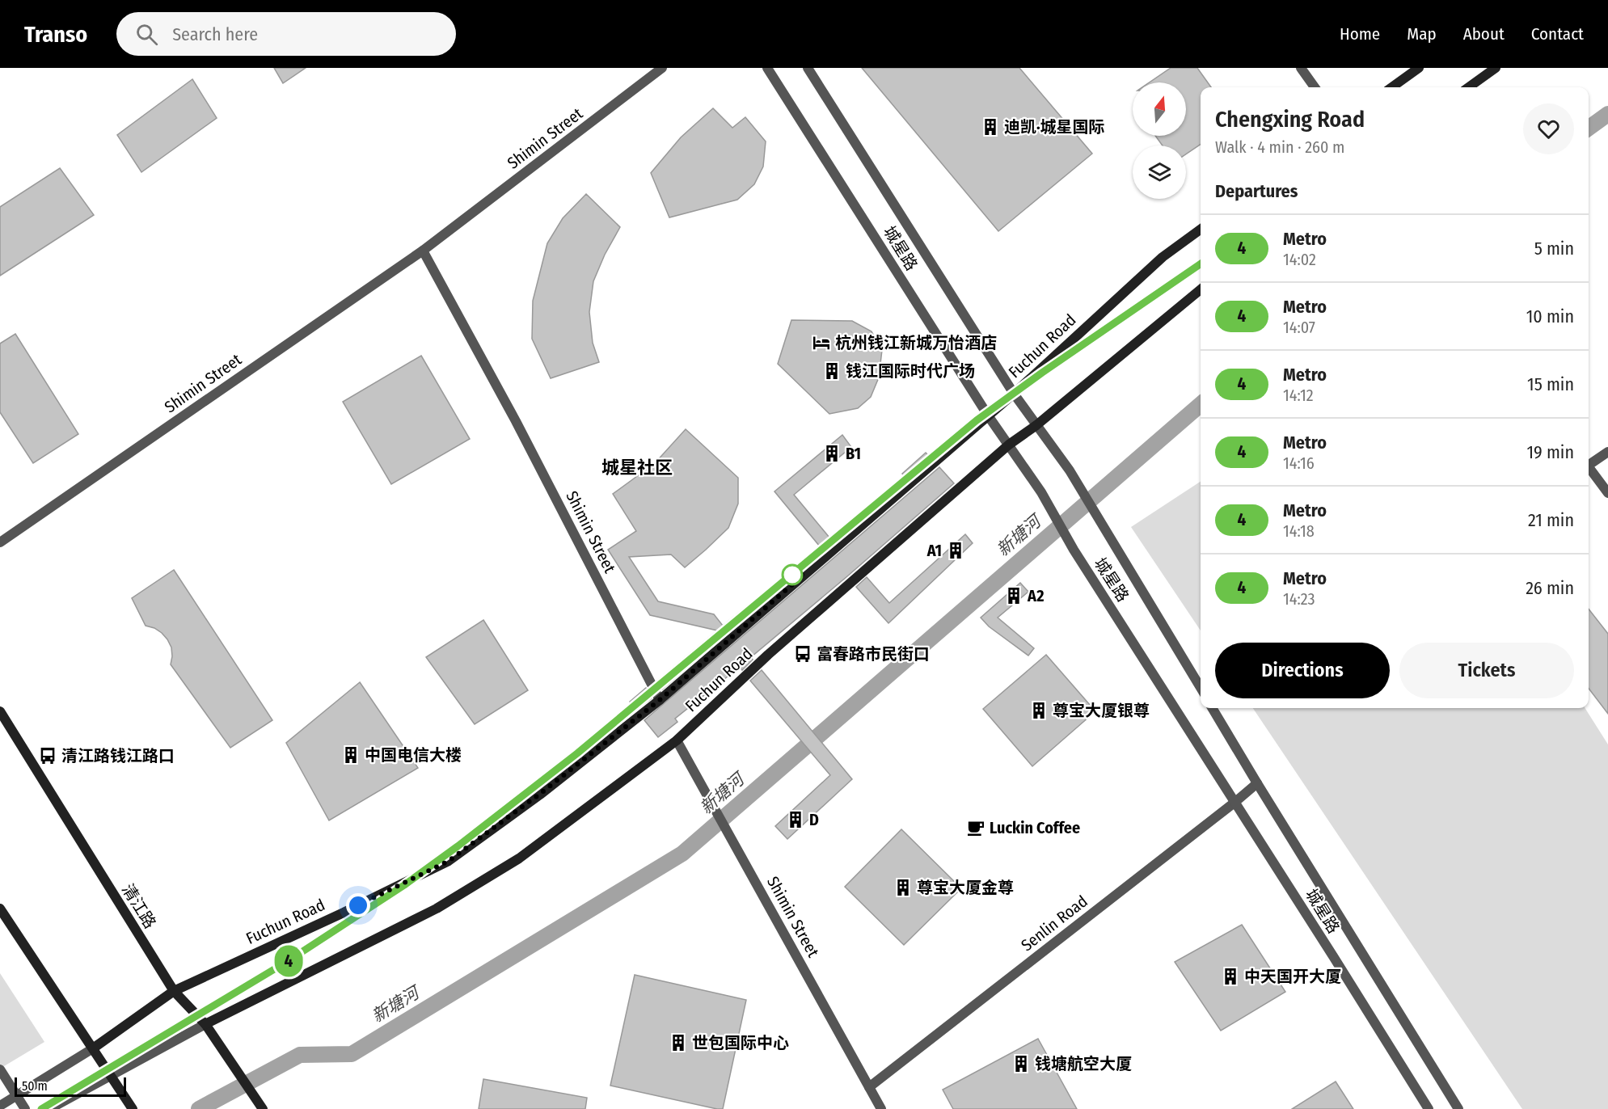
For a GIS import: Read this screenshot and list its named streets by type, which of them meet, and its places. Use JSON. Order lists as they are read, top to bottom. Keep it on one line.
{"streets":{"main road":["Fuchun Road","清江路"],"street":["Shimin Street","城星路","Senlin Road"]},"crossings":[["Shimin Street","Fuchun Road"],["Shimin Street","Senlin Road"],["城星路","Fuchun Road"],["城星路","Senlin Road"],["Fuchun Road","清江路"]],"districts":["城星社区"],"water":["新塘河"],"places":{"building":["迪凯·城星国际","钱江国际时代广场","B1","A1","A2","尊宝大厦银尊","中国电信大楼","D","尊宝大厦金尊","中天国开大厦","世包国际中心","钱塘航空大厦"],"hotel":["杭州钱江新城万怡酒店"],"bus stop":["富春路市民街口","清江路钱江路口"],"cafe":["Luckin Coffee"]},"lines":["metro line 4"],"scale_bar":"50 m","north":"top","page":{"header":"Transo","search":"Search here","nav":["Home","Map","About","Contact"],"on_map":"4","heading":[["Chengxing Road","Walk · 4 min · 260 m"],"Departures"],"list":[{"mark":"4","name":"Metro","note":"14:02","value":"5 min"},{"mark":"4","name":"Metro","note":"14:07","value":"10 min"},{"mark":"4","name":"Metro","note":"14:12","value":"15 min"},{"mark":"4","name":"Metro","note":"14:16","value":"19 min"},{"mark":"4","name":"Metro","note":"14:18","value":"21 min"},{"mark":"4","name":"Metro","note":"14:23","value":"26 min"}],"buttons":["Directions","Tickets"],"scale":"50 m"}}
